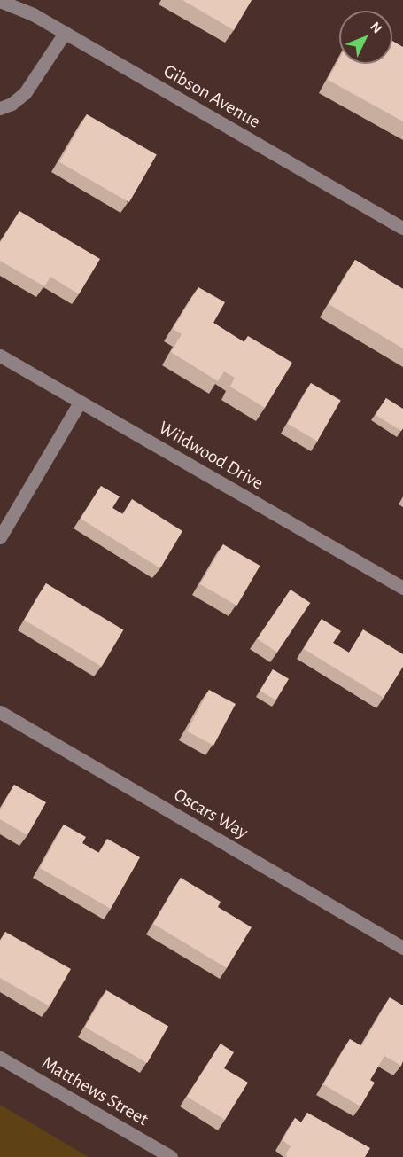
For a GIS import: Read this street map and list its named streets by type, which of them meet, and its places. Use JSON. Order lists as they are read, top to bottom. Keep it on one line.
{"streets":{"street":["Gibson Avenue","Wildwood Drive","Oscars Way","Matthews Street"]},"north":"top right"}
